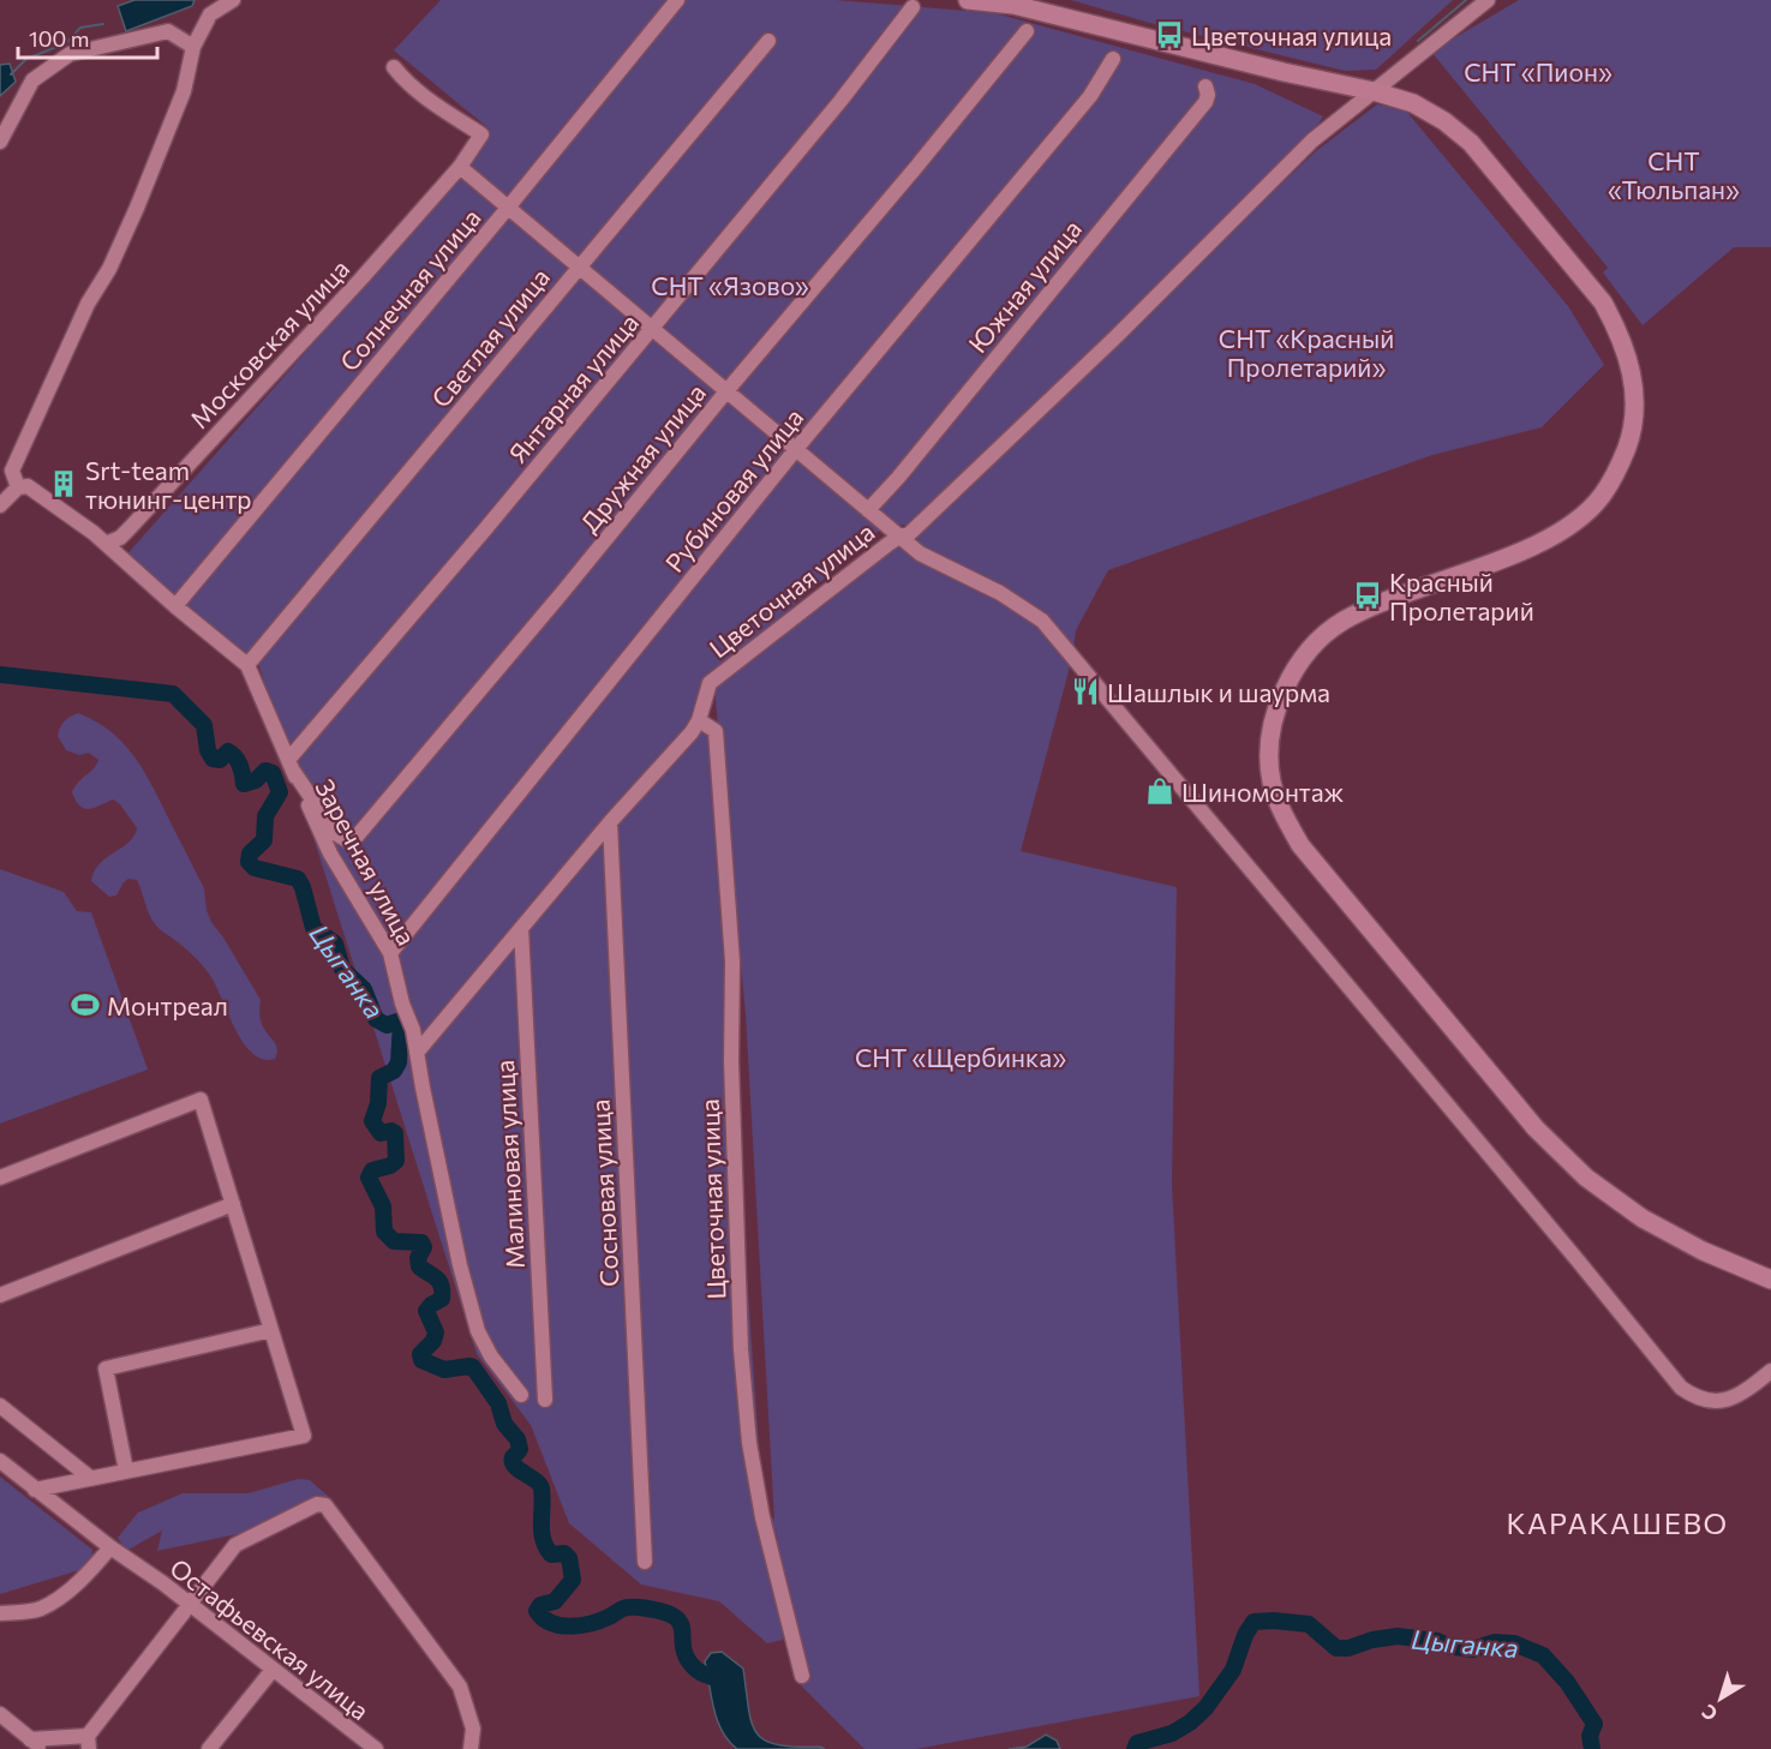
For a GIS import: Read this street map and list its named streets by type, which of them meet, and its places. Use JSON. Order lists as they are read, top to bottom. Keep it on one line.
{"streets":{"street":["Южная улица","Солнечная улица","Светлая улица","Московская улица","Янтарная улица","Дружная улица","Рубиновая улица","Цветочная улица","Заречная улица","Малиновая улица","Сосновая улица","Остафьевская улица"]},"crossings":[["Солнечная улица","Заречная улица"],["Светлая улица","Заречная улица"],["Московская улица","Заречная улица"],["Янтарная улица","Дружная улица"],["Янтарная улица","Заречная улица"],["Дружная улица","Заречная улица"],["Рубиновая улица","Заречная улица"]],"districts":["КАРАКАШЕВО"],"water":["Цыганка"],"parks":["СНТ «Пион»","СНТ «Тюльпан»","СНТ «Язово»","СНТ «Красный Пролетарий»","СНТ «Щербинка»"],"places":{"bus stop":["Цветочная улица","Красный Пролетарий"],"building":["Srt-team тюнинг-центр"],"restaurant":["Шашлык и шаурма"],"shop":["Шиномонтаж"],"sports":["Монтреал"]},"scale_bar":"100 m","north":"bottom left"}
